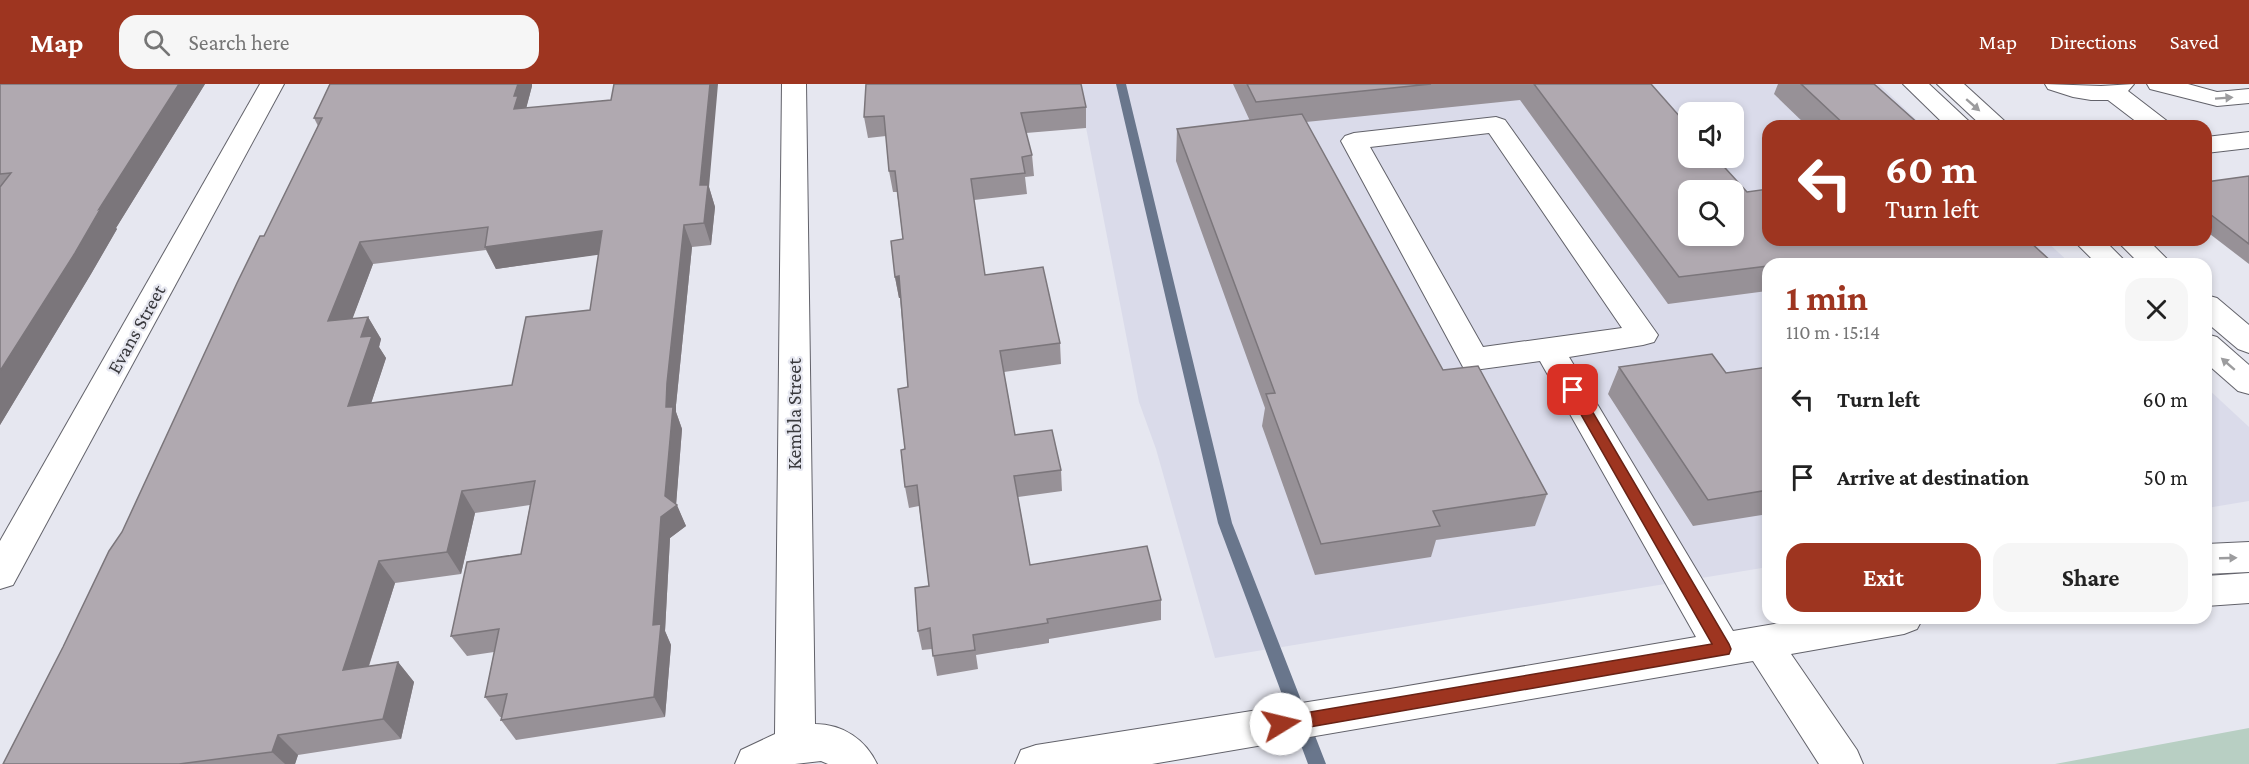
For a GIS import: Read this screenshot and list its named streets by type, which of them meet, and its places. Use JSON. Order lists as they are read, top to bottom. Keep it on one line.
{"streets":{"street":["Evans Street","Kembla Street"]},"page":{"header":"Map","search":"Search here","nav":["Map","Directions","Saved"],"turn":["60 m","Turn left"],"heading":["1 min","110 m · 15:14"],"list":[{"name":"Turn left","value":"60 m"},{"name":"Arrive at destination","value":"50 m"}],"buttons":["Exit","Share"]}}
